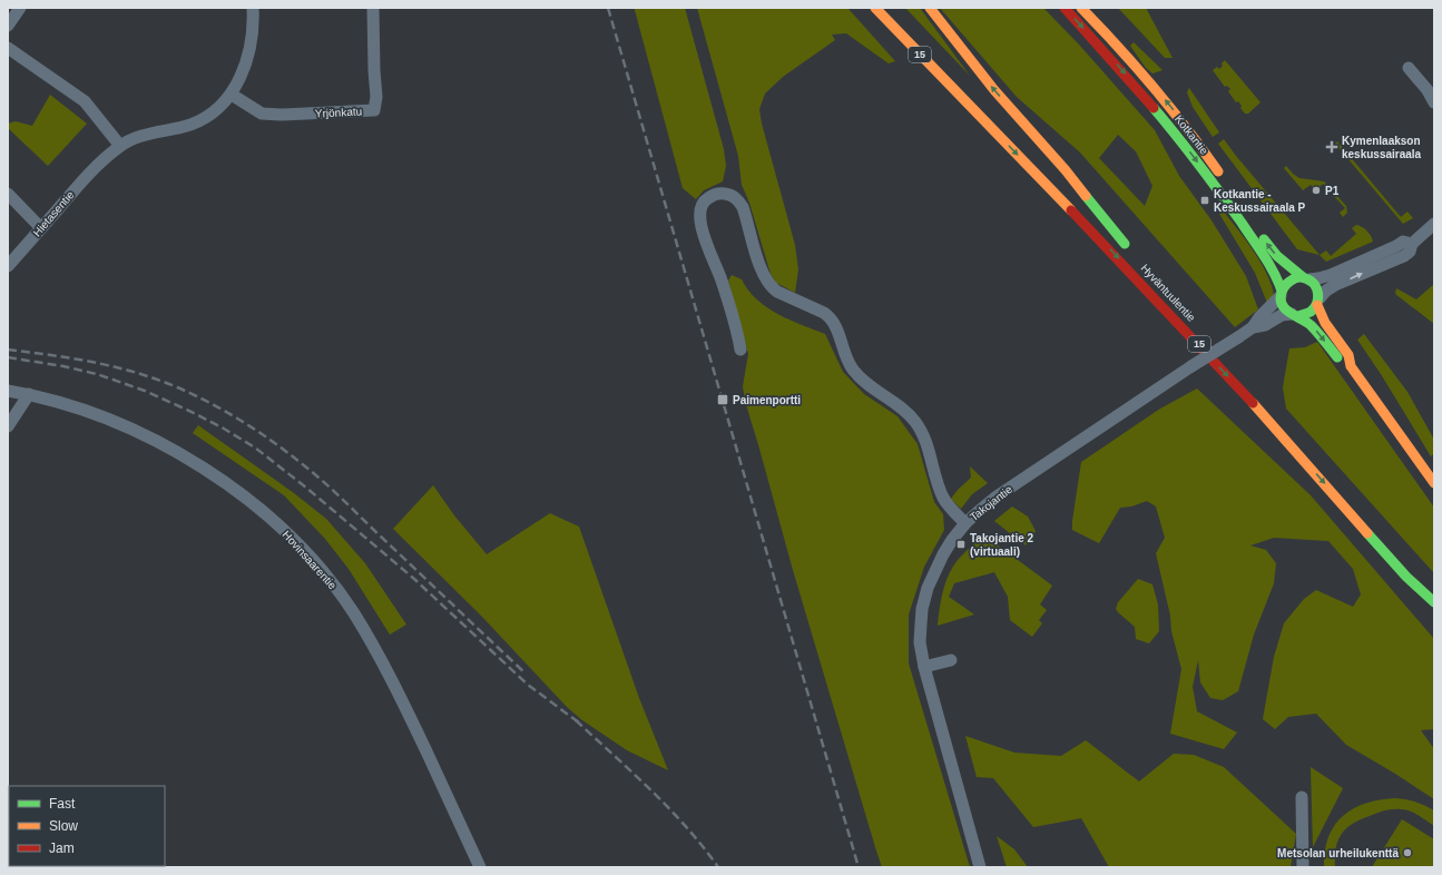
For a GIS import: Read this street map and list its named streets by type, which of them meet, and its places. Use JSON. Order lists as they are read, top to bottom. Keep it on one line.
{"streets":{"main road":["15","Kotkantie","Hyväntuulentie"],"street":["Yrjönkatu","Hietasentie","Takojantie","Hovinsaarentie"]},"crossings":[["Yrjönkatu","Hietasentie"],["Kotkantie","Takojantie"]],"one_way":["Hyväntuulentie"],"places":{"health":["Kymenlaakson keskussairaala"],"other":["P1","Metsolan urheilukenttä"],"transit":["Kotkantie - Keskussairaala P","Paimenportti","Takojantie 2 (virtuaali)"]},"legend":["Fast","Slow","Jam"]}
